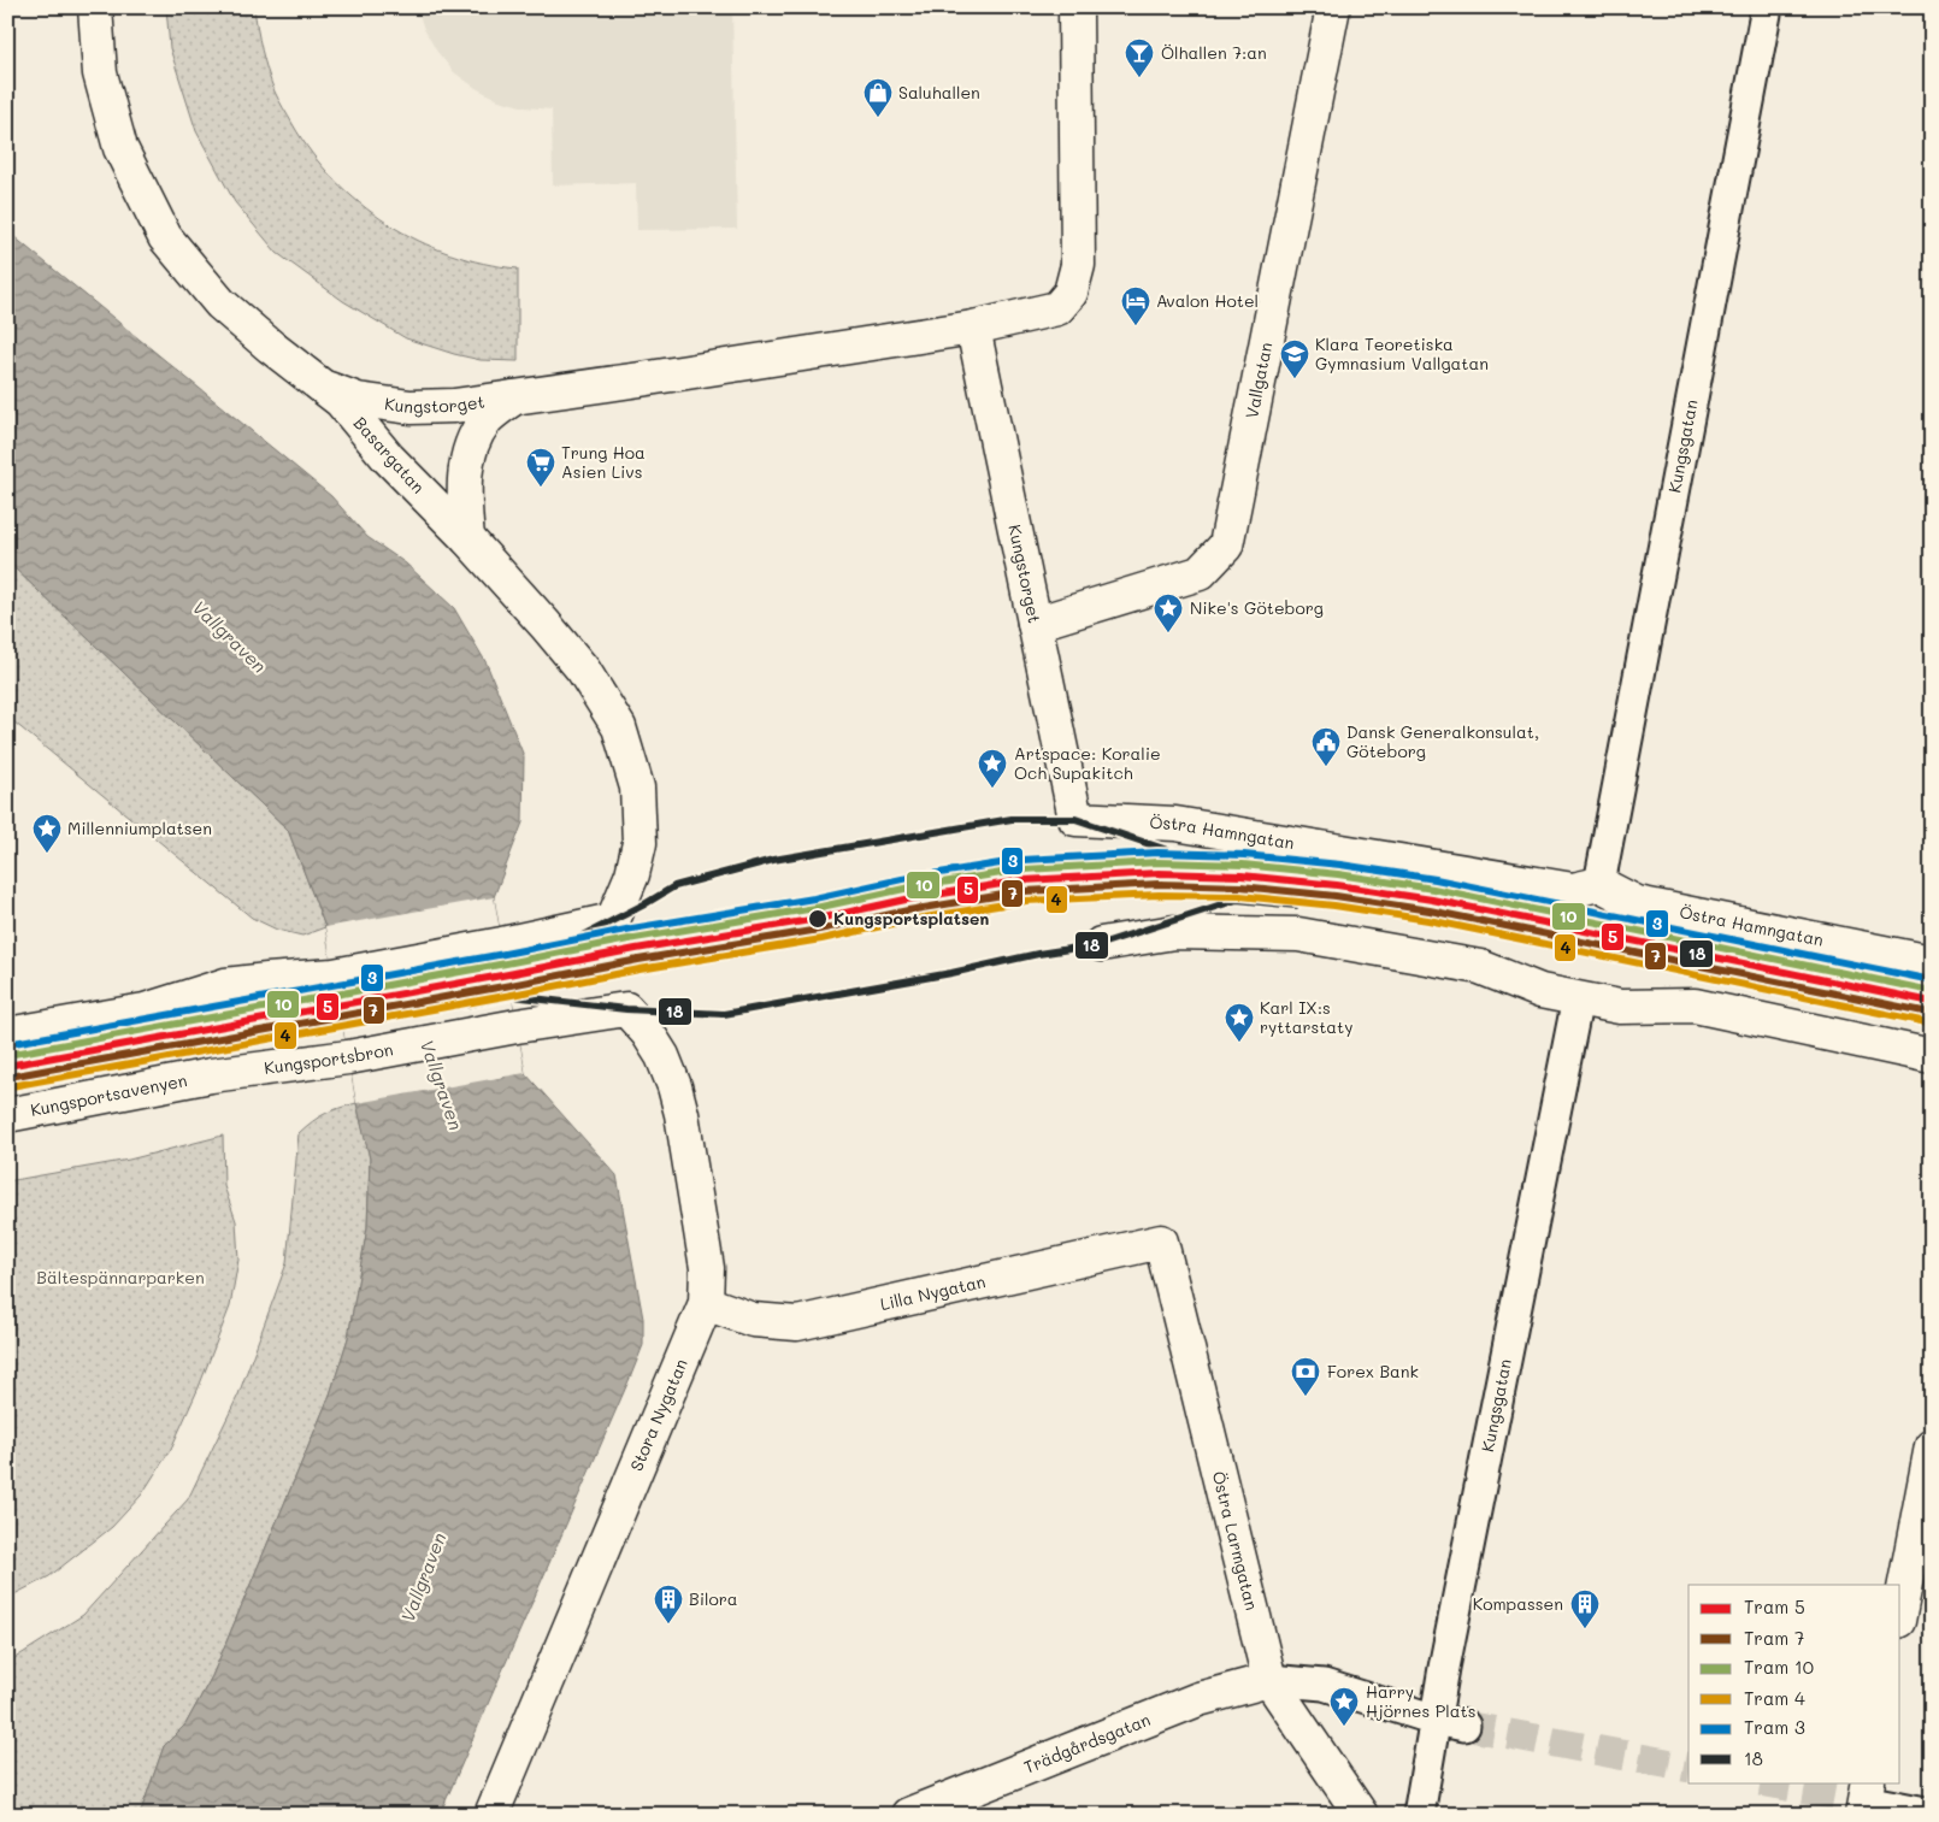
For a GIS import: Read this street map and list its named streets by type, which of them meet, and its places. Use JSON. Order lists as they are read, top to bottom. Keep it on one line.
{"streets":{"street":["Vallgatan","Kungstorget","Kungsgatan","Basargatan","Östra Hamngatan","Kungsportsbron","Kungsportsavenyen","Lilla Nygatan","Stora Nygatan","Östra Larmgatan","Trädgårdsgatan"]},"crossings":[["Vallgatan","Kungstorget"],["Kungstorget","Basargatan"],["Kungstorget","Östra Hamngatan"],["Kungsgatan","Östra Hamngatan"],["Kungsportsbron","Kungsportsavenyen"],["Kungsportsbron","Stora Nygatan"],["Lilla Nygatan","Stora Nygatan"],["Lilla Nygatan","Östra Larmgatan"],["Östra Larmgatan","Trädgårdsgatan"]],"water":["Vallgraven"],"parks":["Bältespännarparken"],"places":{"bar":["Ölhallen 7:an"],"shop":["Saluhallen"],"hotel":["Avalon Hotel"],"school or university":["Klara Teoretiska Gymnasium Vallgatan"],"supermarket":["Trung Hoa Asien Livs"],"place":["Nike's Göteborg","Artspace: Koralie Och Supakitch","Millenniumplatsen","Karl IX:s ryttarstaty","Harry Hjörnes Plats"],"public building":["Dansk Generalkonsulat, Göteborg"],"other":["Kungsportsplatsen"],"bank":["Forex Bank"],"building":["Bilora","Kompassen"]},"lines":["transit line 18","tram line 3","tram line 10","tram line 5","tram line 7","tram line 4"],"legend":["Tram 5","Tram 7","Tram 10","Tram 4","Tram 3","18"]}
